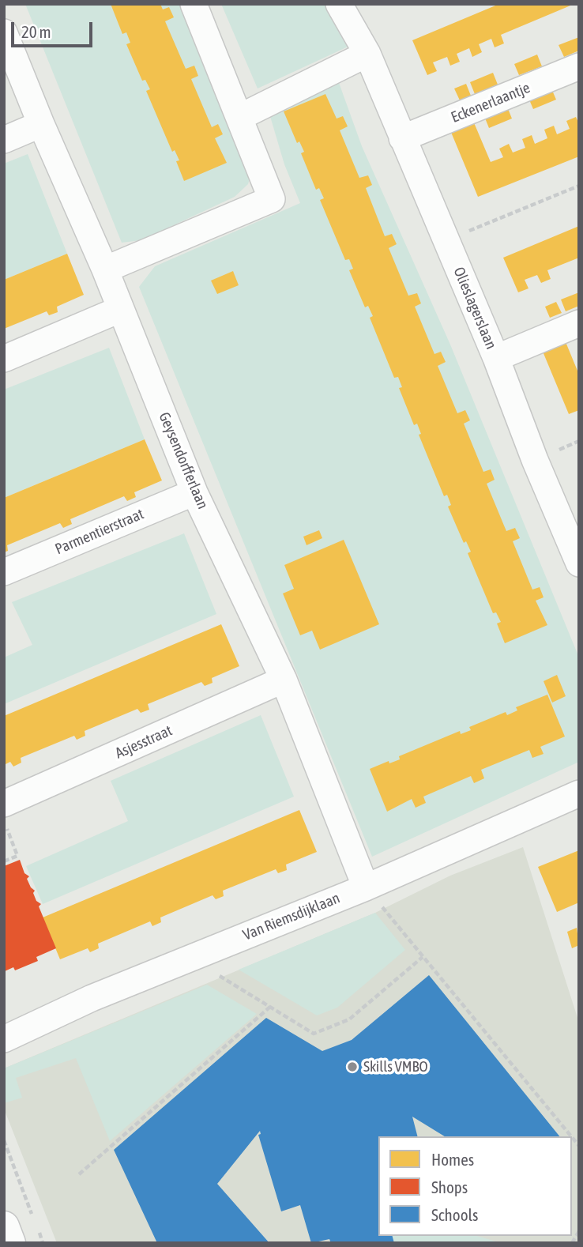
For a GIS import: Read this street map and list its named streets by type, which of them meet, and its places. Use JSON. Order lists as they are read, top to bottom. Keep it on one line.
{"streets":{"street":["Eckenerlaantje","Olieslagerslaan","Geysendorfferlaan","Parmentierstraat","Asjesstraat","Van Riemsdijklaan"]},"crossings":[["Eckenerlaantje","Olieslagerslaan"],["Geysendorfferlaan","Parmentierstraat"],["Geysendorfferlaan","Asjesstraat"],["Geysendorfferlaan","Van Riemsdijklaan"]],"places":["Skills VMBO"],"legend":["Homes","Shops","Schools"],"scale_bar":"20 m"}
